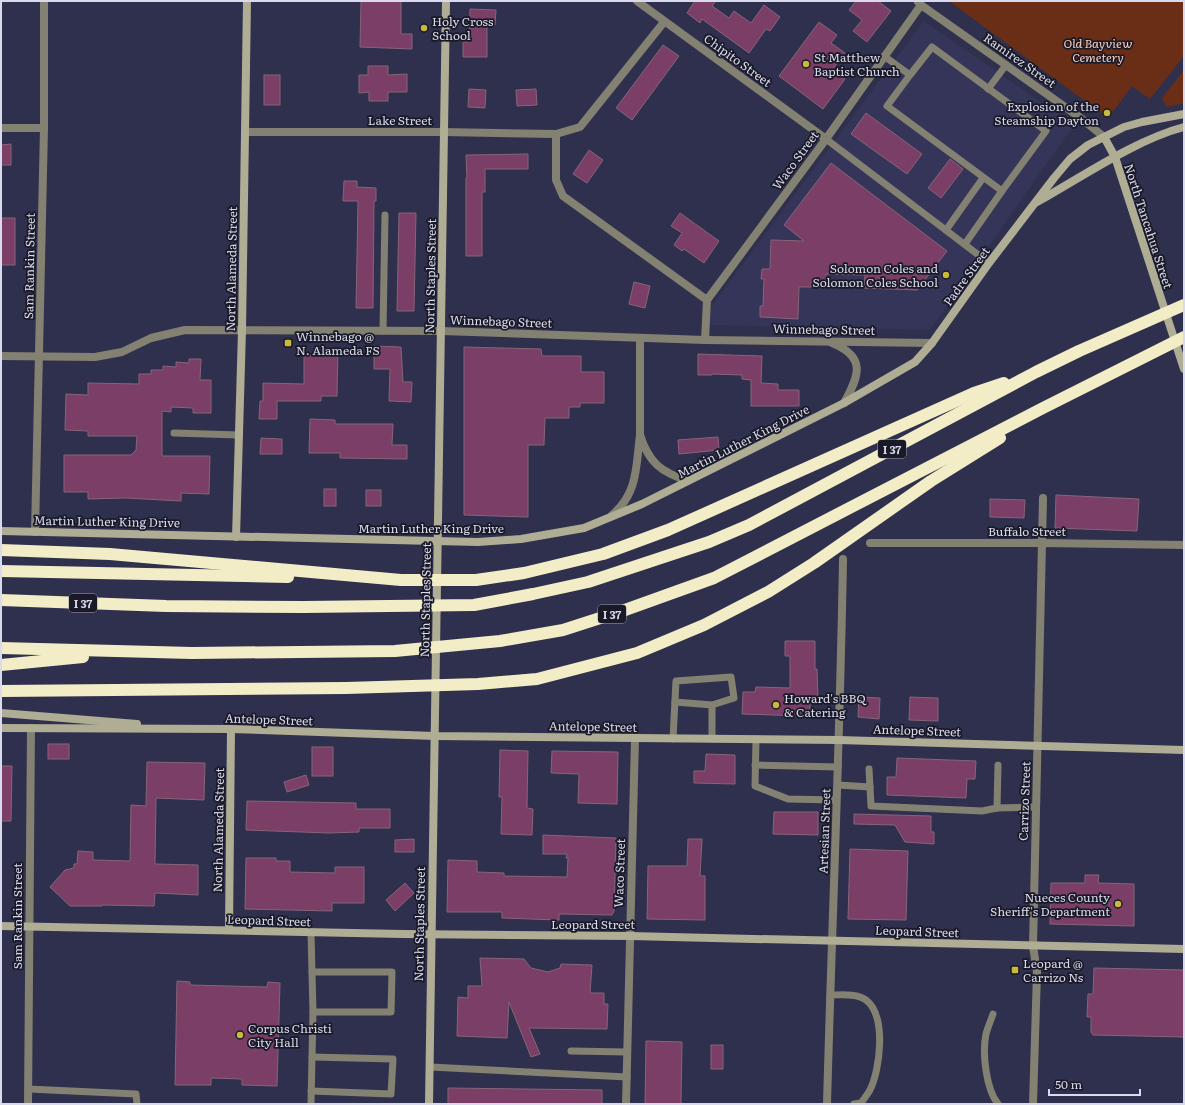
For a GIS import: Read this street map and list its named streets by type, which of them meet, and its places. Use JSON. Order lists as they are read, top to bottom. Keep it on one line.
{"streets":{"highway":["I 37"],"main road":["North Tancahua Street","North Alameda Street","North Staples Street","Padre Street","Martin Luther King Drive","Antelope Street","Leopard Street"],"street":["Chipito Street","Ramirez Street","Lake Street","Waco Street","Sam Rankin Street","Winnebago Street","Buffalo Street","Carrizo Street","Artesian Street"]},"crossings":[["Chipito Street","Lake Street"],["Chipito Street","Waco Street"],["Ramirez Street","Waco Street"],["Ramirez Street","North Tancahua Street"],["Ramirez Street","Padre Street"],["Lake Street","North Alameda Street"],["Lake Street","North Staples Street"],["Waco Street","Antelope Street"],["Waco Street","Leopard Street"],["North Tancahua Street","Padre Street"],["Sam Rankin Street","Winnebago Street"],["Sam Rankin Street","Martin Luther King Drive"],["Sam Rankin Street","Antelope Street"],["Sam Rankin Street","Leopard Street"],["North Alameda Street","Winnebago Street"],["North Alameda Street","Martin Luther King Drive"],["North Alameda Street","Antelope Street"],["North Alameda Street","Leopard Street"],["North Staples Street","Winnebago Street"],["North Staples Street","Martin Luther King Drive"],["North Staples Street","Antelope Street"],["North Staples Street","Leopard Street"],["Padre Street","Winnebago Street"],["Padre Street","Martin Luther King Drive"],["Buffalo Street","Carrizo Street"],["Antelope Street","Carrizo Street"],["Antelope Street","Artesian Street"],["Carrizo Street","Leopard Street"],["Artesian Street","Leopard Street"]],"parks":["Old Bayview Cemetery"],"places":{"other":["Holy Cross School","St Matthew Baptist Church","Explosion of the Steamship Dayton","Solomon Coles and Solomon Coles School","Howard's BBQ & Catering","Nueces County Sheriff's Department","Corpus Christi City Hall"],"transit":["Winnebago @ N. Alameda FS","Leopard @ Carrizo Ns"]},"scale_bar":"50 m"}
